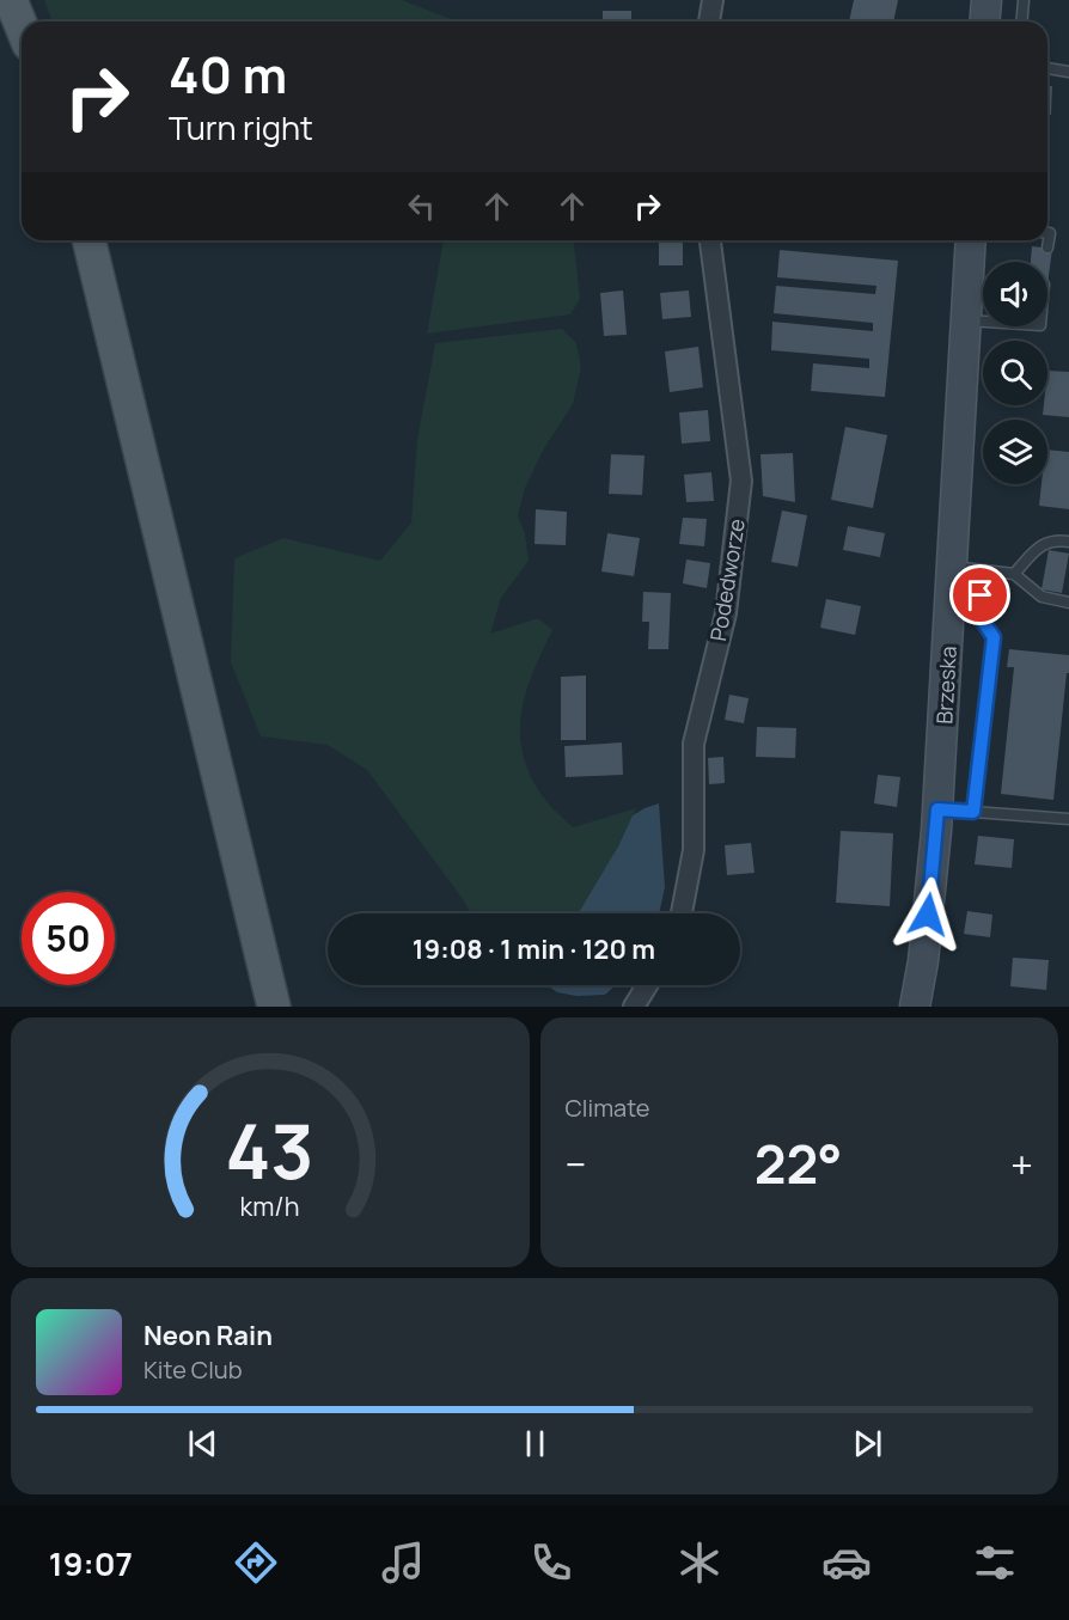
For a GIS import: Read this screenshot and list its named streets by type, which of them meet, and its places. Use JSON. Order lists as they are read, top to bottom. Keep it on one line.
{"streets":{"main road":["Brzeska"],"street":["Podedworze"]},"page":{"turn":["40 m","Turn right"],"limit":"50","trip":"19:08 · 1 min · 120 m","tile":"Climate","heat":["−","22°","+"],"song":["Neon Rain","Kite Club"],"tabs":"19:07","gauge":["43","km/h"]}}
